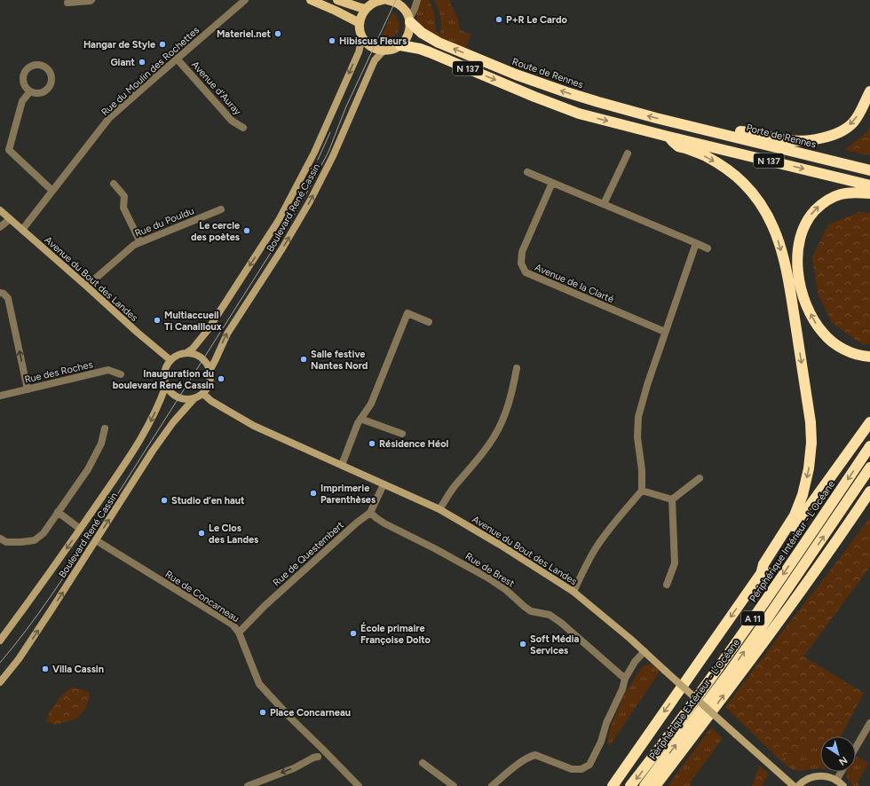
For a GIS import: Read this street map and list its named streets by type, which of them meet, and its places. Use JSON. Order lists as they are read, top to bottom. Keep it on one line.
{"streets":{"highway":["N 137","Route de Rennes","Porte de Rennes","Périphérique Intérieur - L’Océane","A 11","Périphérique Extérieur - L’Océane"],"main road":["Boulevard René Cassin","Avenue du Bout des Landes"],"street":["Rue du Moulin des Rochettes","Avenue d'Auray","Rue du Pouldu","Avenue de la Clarté","Rue des Roches","Rue de Questembert","Rue de Brest","Rue de Concarneau"]},"crossings":[["Rue du Moulin des Rochettes","Avenue d'Auray"],["Rue du Moulin des Rochettes","Avenue du Bout des Landes"],["Route de Rennes","Porte de Rennes"],["Boulevard René Cassin","Avenue du Bout des Landes"],["Boulevard René Cassin","Rue de Concarneau"],["Rue du Pouldu","Avenue du Bout des Landes"],["Avenue du Bout des Landes","Rue de Questembert"],["Rue de Questembert","Rue de Brest"],["Rue de Questembert","Rue de Concarneau"]],"places":["P+R Le Cardo","Materiel.net","Hibiscus Fleurs","Hangar de Style","Giant","Le cercle des poètes","Multiaccueil Ti Canailloux","Salle festive Nantes Nord","Inauguration du boulevard René Cassin","Résidence Héol","Imprimerie Parenthèses","Studio d’en haut","Le Clos des Landes","École primaire Françoise Dolto","Soft Média Services","Villa Cassin","Place Concarneau"],"north":"bottom right"}
